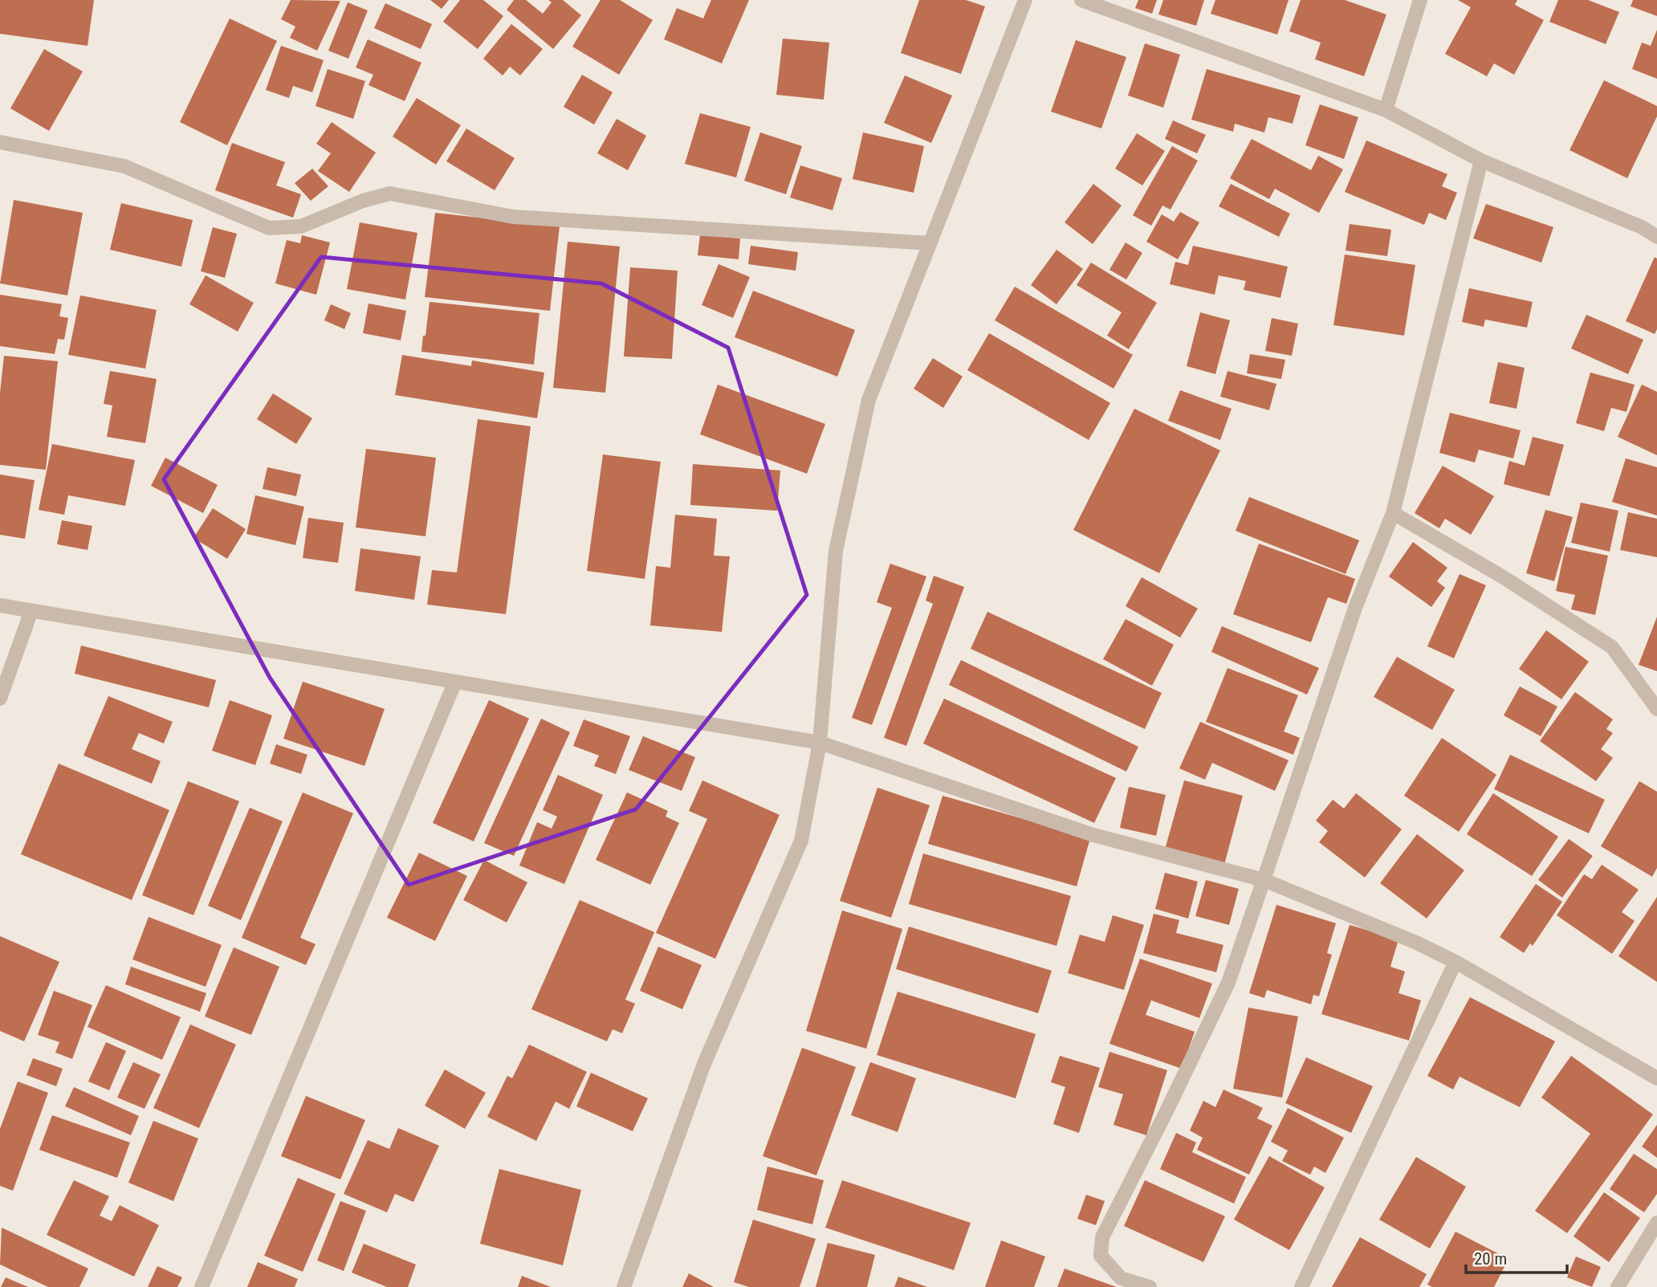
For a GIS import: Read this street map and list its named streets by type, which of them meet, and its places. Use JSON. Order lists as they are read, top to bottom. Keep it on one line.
{"scale_bar":"20 m"}
